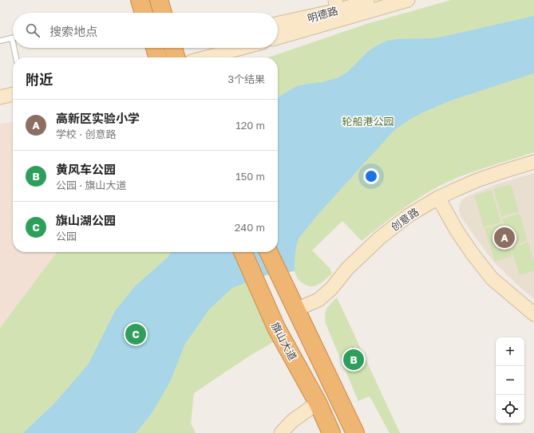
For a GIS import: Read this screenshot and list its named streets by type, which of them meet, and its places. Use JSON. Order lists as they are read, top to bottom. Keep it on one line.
{"streets":{"highway":["旗山大道"],"street":["明德路","创意路"]},"parks":["轮船港公园"],"page":{"search":"搜索地点","heading":["附近","3个结果"],"list":[{"mark":"A","name":"高新区实验小学","note":"学校 · 创意路","value":"120 m"},{"mark":"B","name":"黄风车公园","note":"公园 · 旗山大道","value":"150 m"},{"mark":"C","name":"旗山湖公园","note":"公园","value":"240 m"}],"pins":["A","C","B"],"map_buttons":["+","−"]}}
